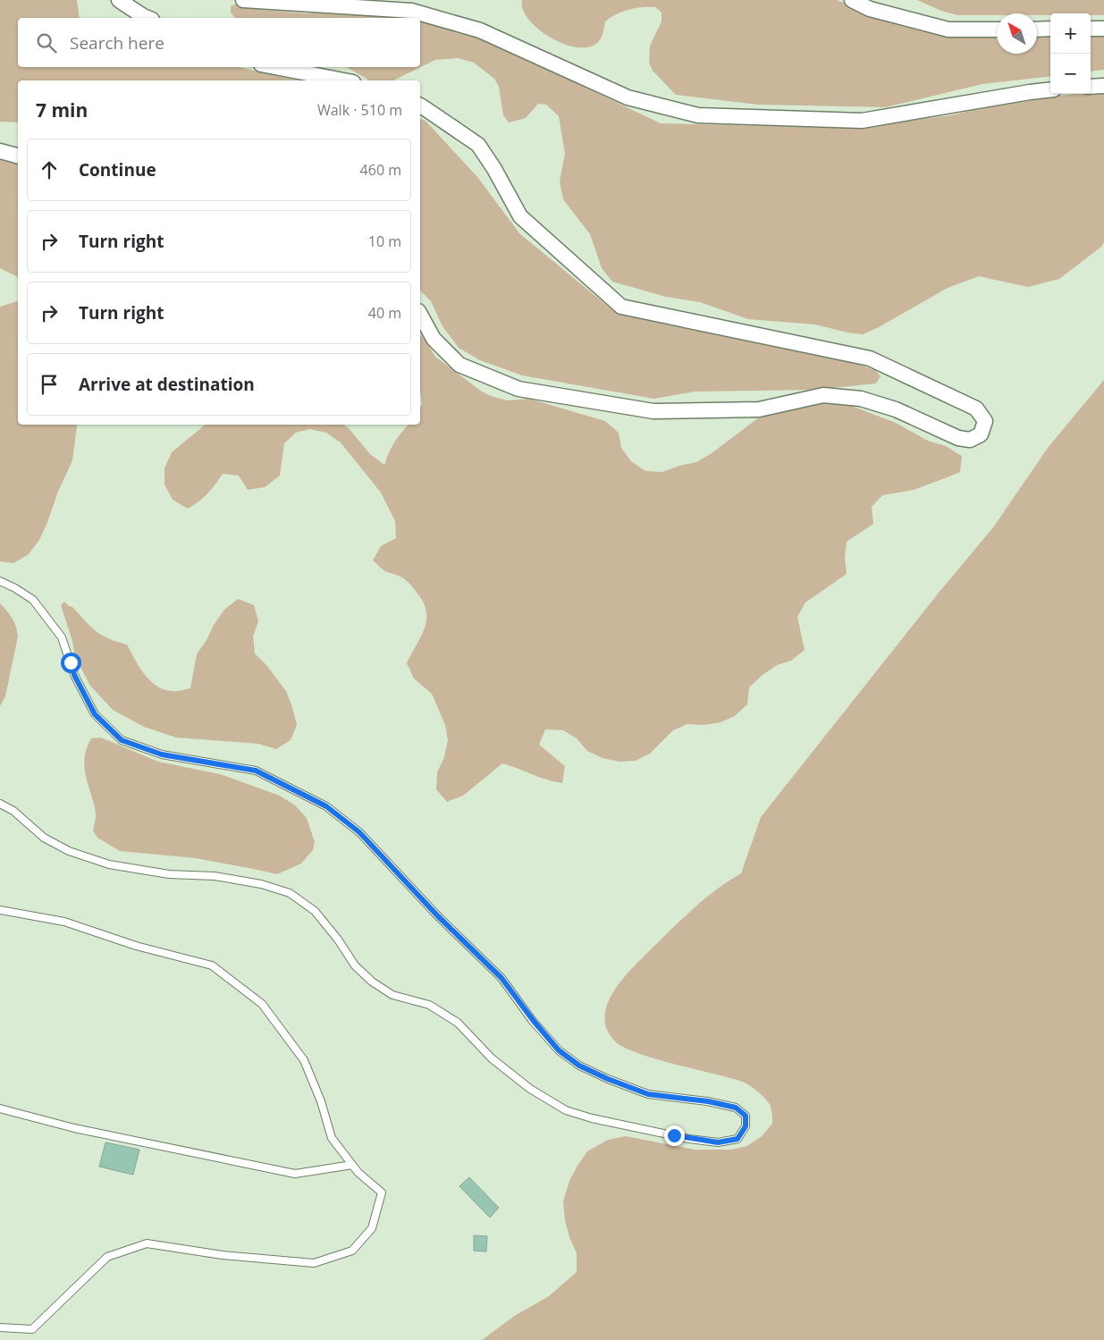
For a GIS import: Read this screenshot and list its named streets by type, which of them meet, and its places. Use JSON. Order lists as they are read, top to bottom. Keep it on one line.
{"north":"top left","page":{"map_buttons":["+","−"],"search":"Search here","heading":["7 min","Walk · 510 m"],"list":[["Continue","460 m"],["Turn right","10 m"],["Turn right","40 m"],"Arrive at destination"]}}
